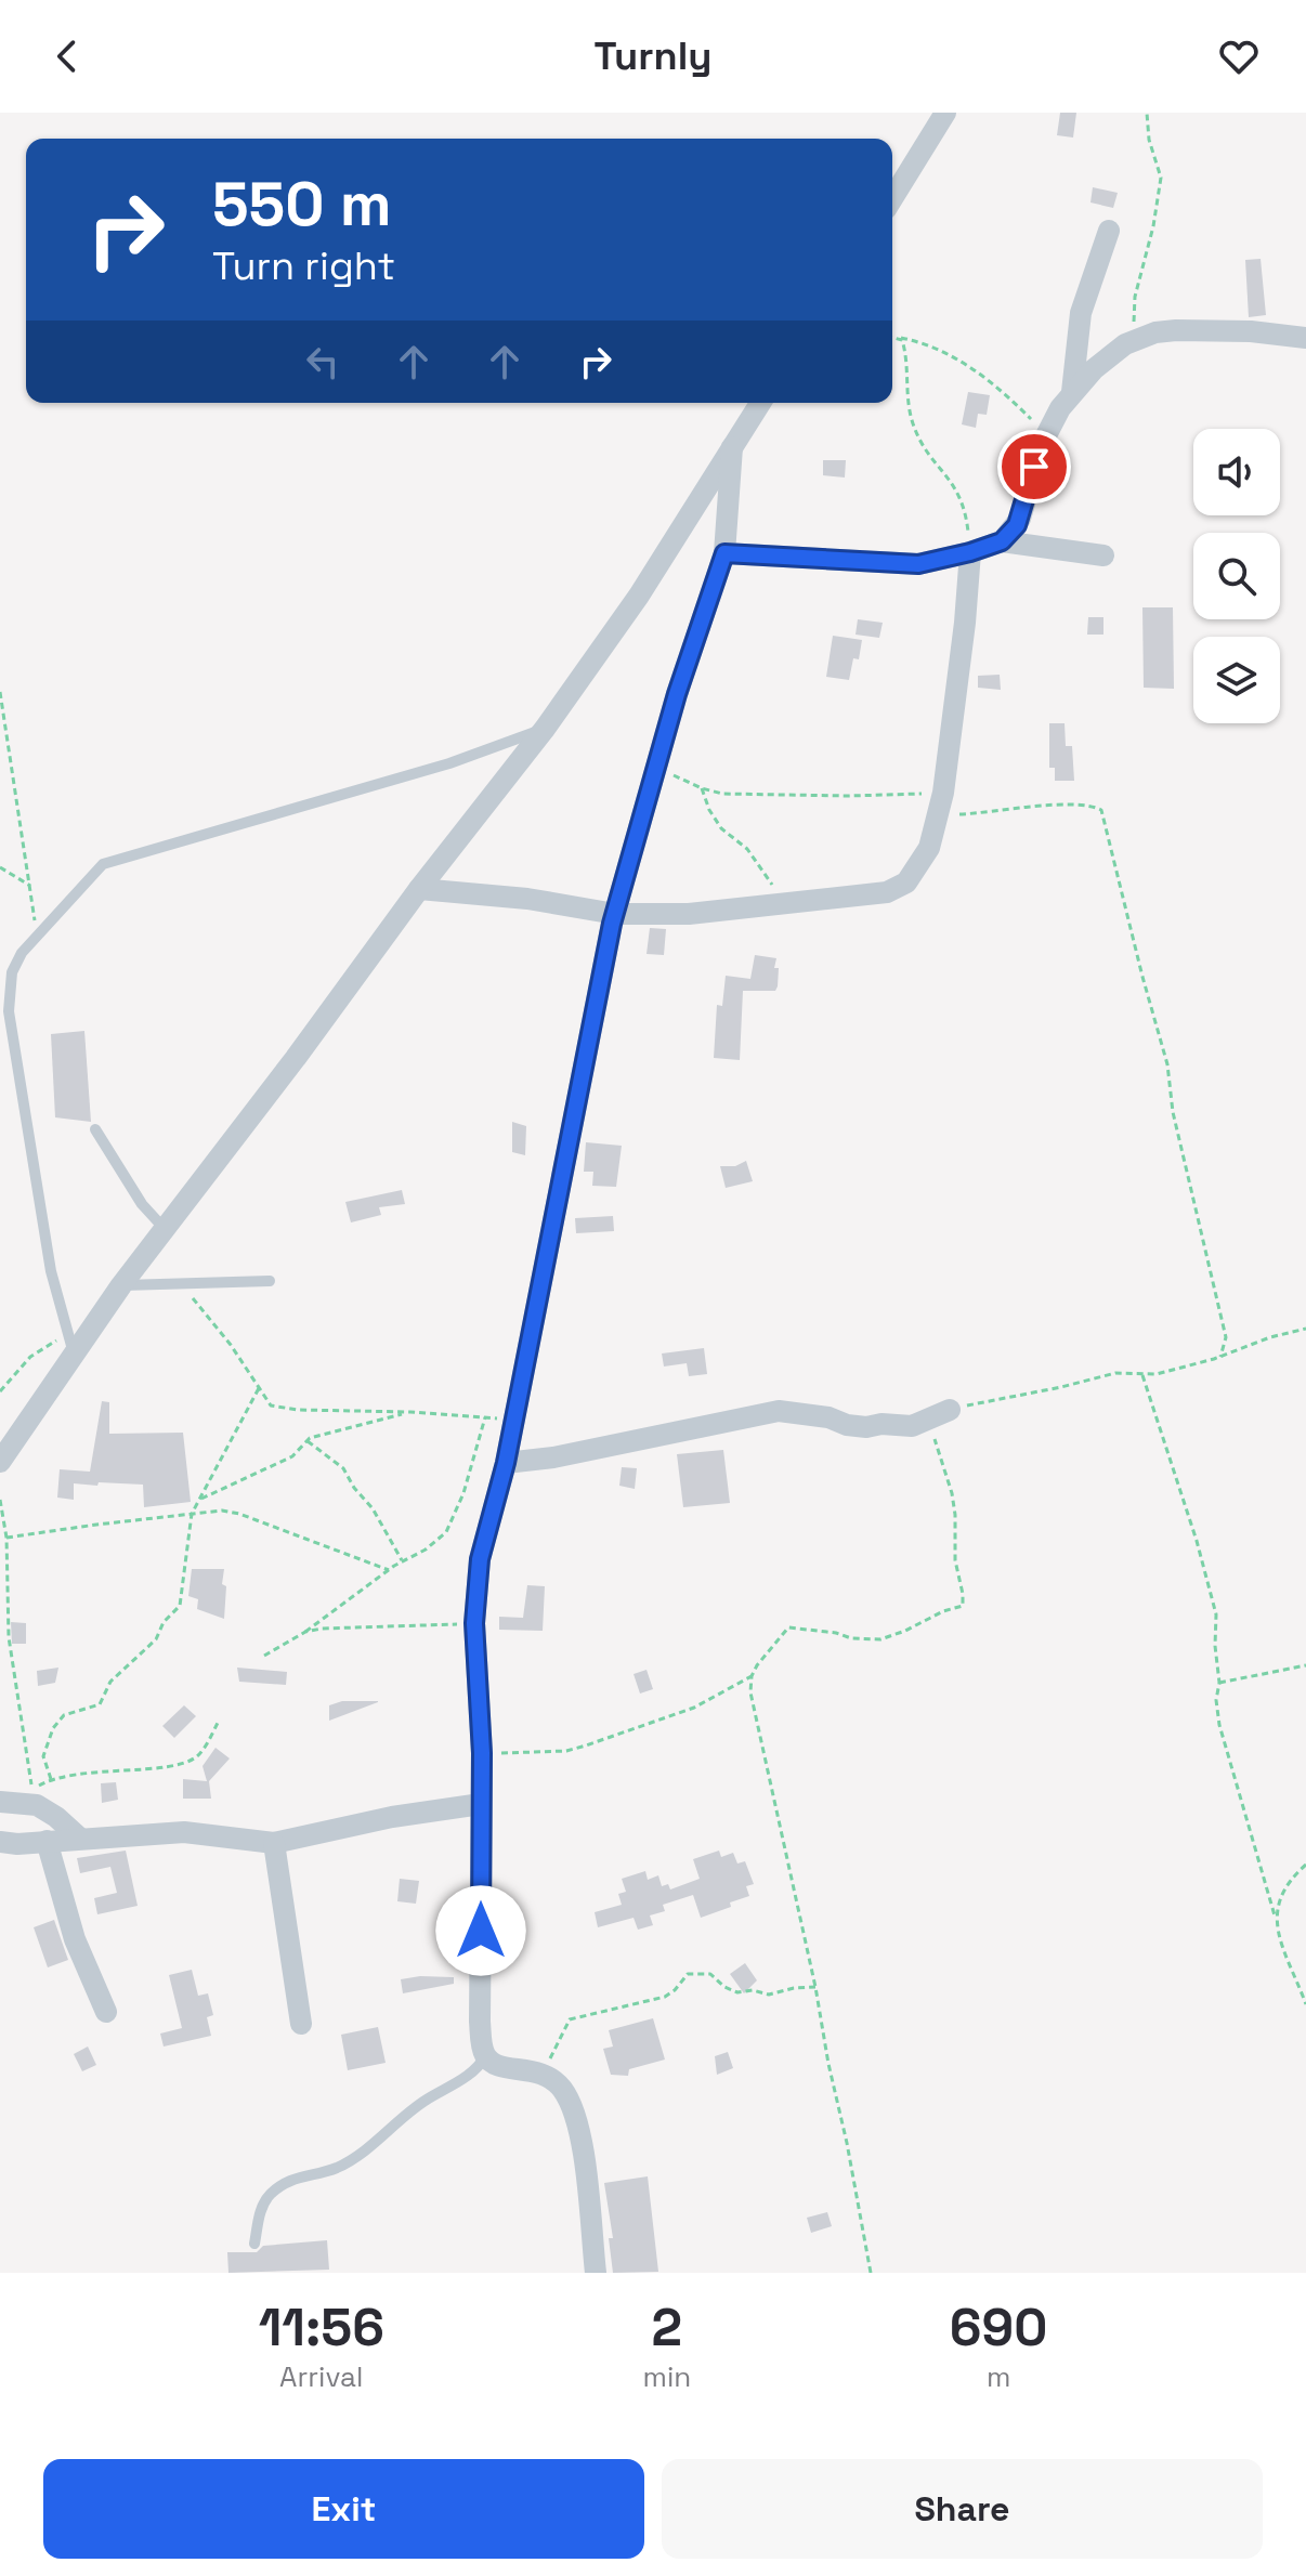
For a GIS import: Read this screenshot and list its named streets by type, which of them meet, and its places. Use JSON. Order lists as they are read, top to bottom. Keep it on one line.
{"page":{"header":"Turnly","turn":["550 m","Turn right"],"eta":["11:56","Arrival","2","min","690","m"],"buttons":["Exit","Share"]}}
